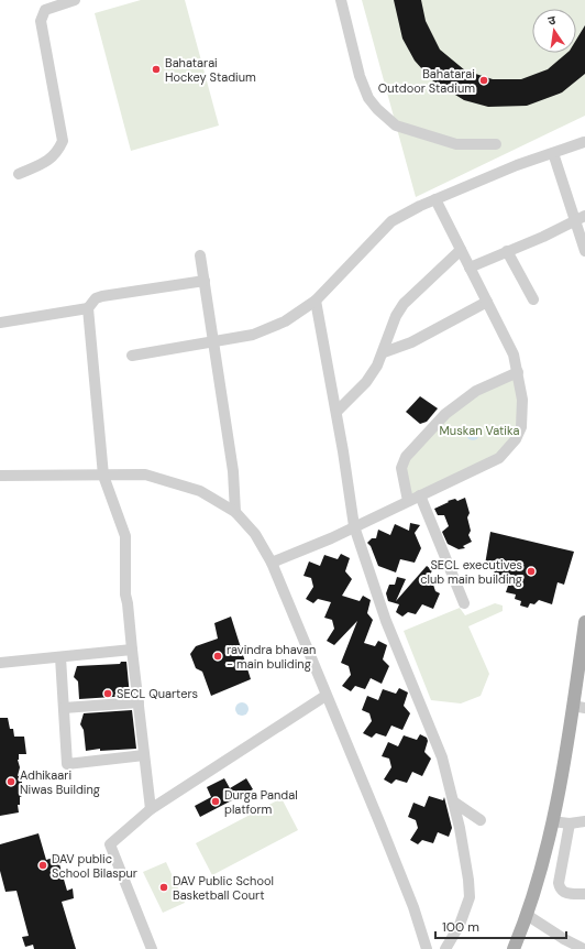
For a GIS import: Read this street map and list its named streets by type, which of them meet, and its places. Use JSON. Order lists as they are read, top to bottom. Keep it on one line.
{"parks":["Muskan Vatika"],"places":["Bahatarai Hockey Stadium","Bahatarai Outdoor Stadium","SECL executives club main building","ravindra bhavan - main buliding","SECL Quarters","Adhikaari Niwas Building","Durga Pandal platform","DAV public School Bilaspur","DAV Public School Basketball Court"],"scale_bar":"100 m","north":"top"}
